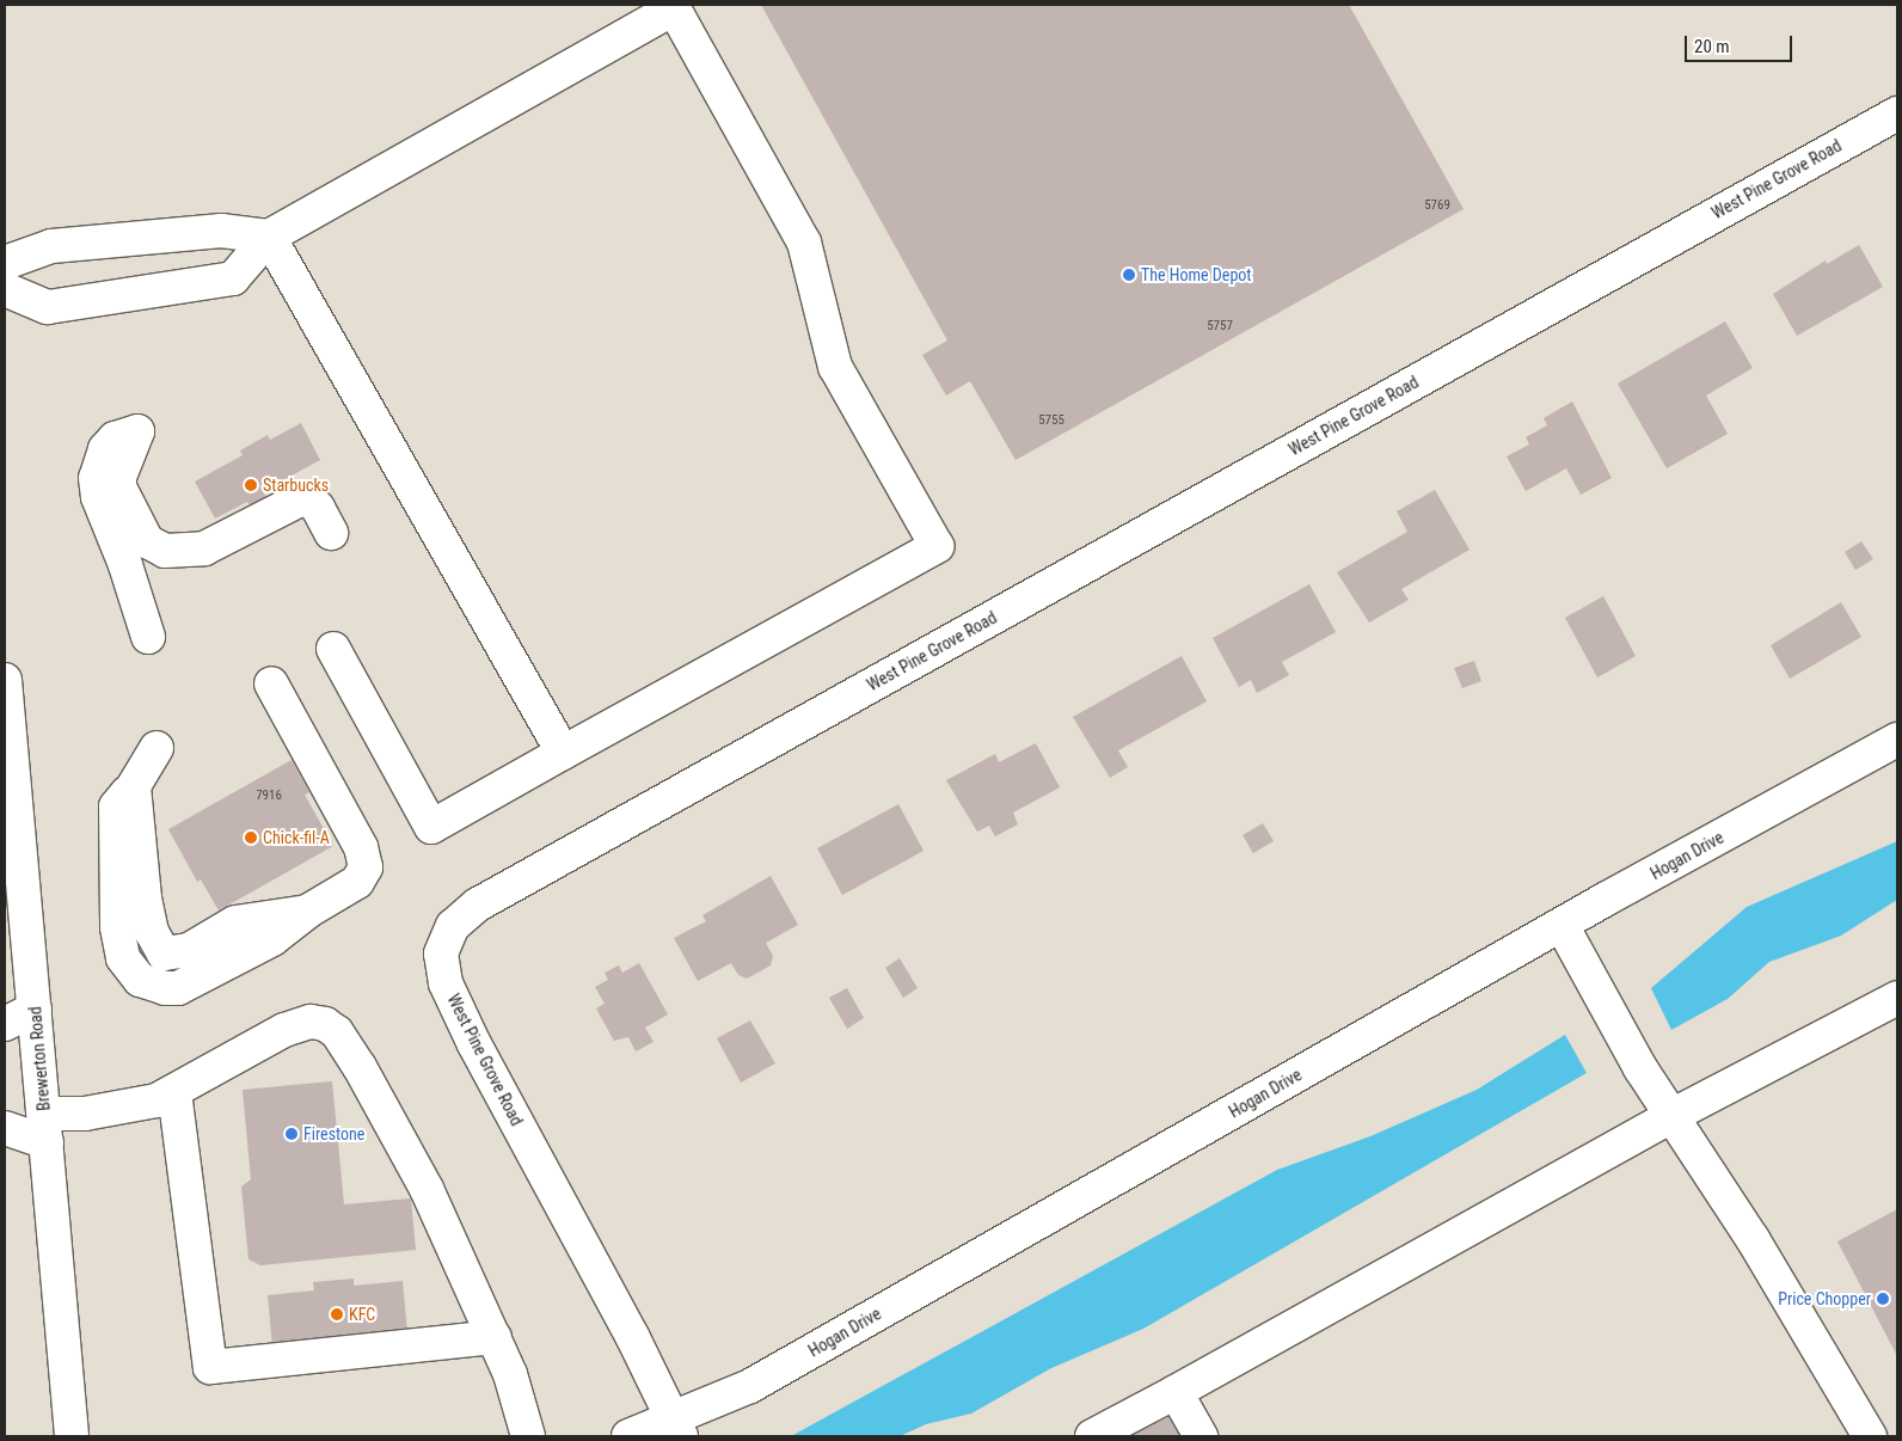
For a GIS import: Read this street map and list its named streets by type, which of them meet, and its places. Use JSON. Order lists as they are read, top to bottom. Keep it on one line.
{"streets":{"street":["West Pine Grove Road","Hogan Drive","Brewerton Road"]},"crossings":[["West Pine Grove Road","Hogan Drive"]],"places":["The Home Depot","Starbucks","Chick-fil-A","Firestone","Price Chopper","KFC"],"house_numbers":["5769","5757","5755","7916"],"scale_bar":"20 m"}
